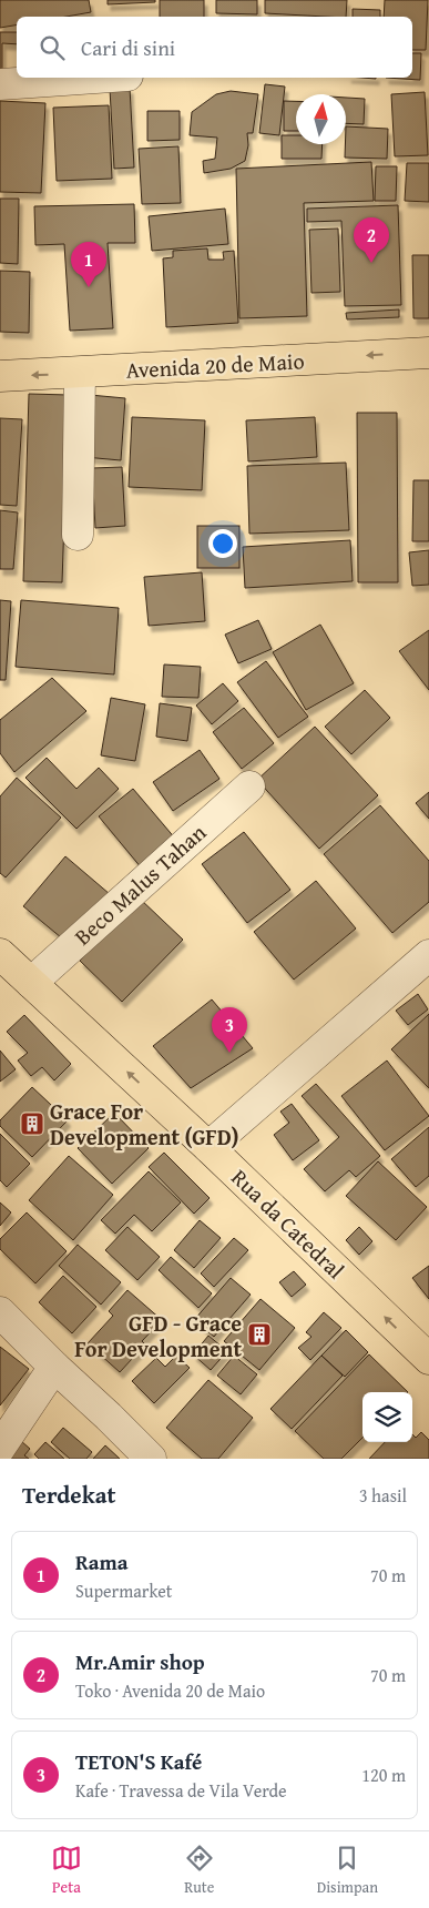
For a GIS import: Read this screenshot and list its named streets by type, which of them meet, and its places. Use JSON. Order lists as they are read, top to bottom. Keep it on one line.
{"streets":{"main road":["Avenida 20 de Maio","Rua da Catedral"],"street":["Beco Malus Tahan"]},"crossings":[["Beco Malus Tahan","Rua da Catedral"]],"one_way":["Avenida 20 de Maio","Rua da Catedral"],"places":{"building":["Grace For Development (GFD)","GFD - Grace For Development"]},"north":"top","page":{"search":"Cari di sini","pins":["2","1","3"],"heading":["Terdekat","3 hasil"],"list":[{"mark":"1","name":"Rama","note":"Supermarket","value":"70 m"},{"mark":"2","name":"Mr.Amir shop","note":"Toko · Avenida 20 de Maio","value":"70 m"},{"mark":"3","name":"TETON'S Kafé","note":"Kafe · Travessa de Vila Verde","value":"120 m"}],"nav":["Peta","Rute","Disimpan"]}}
